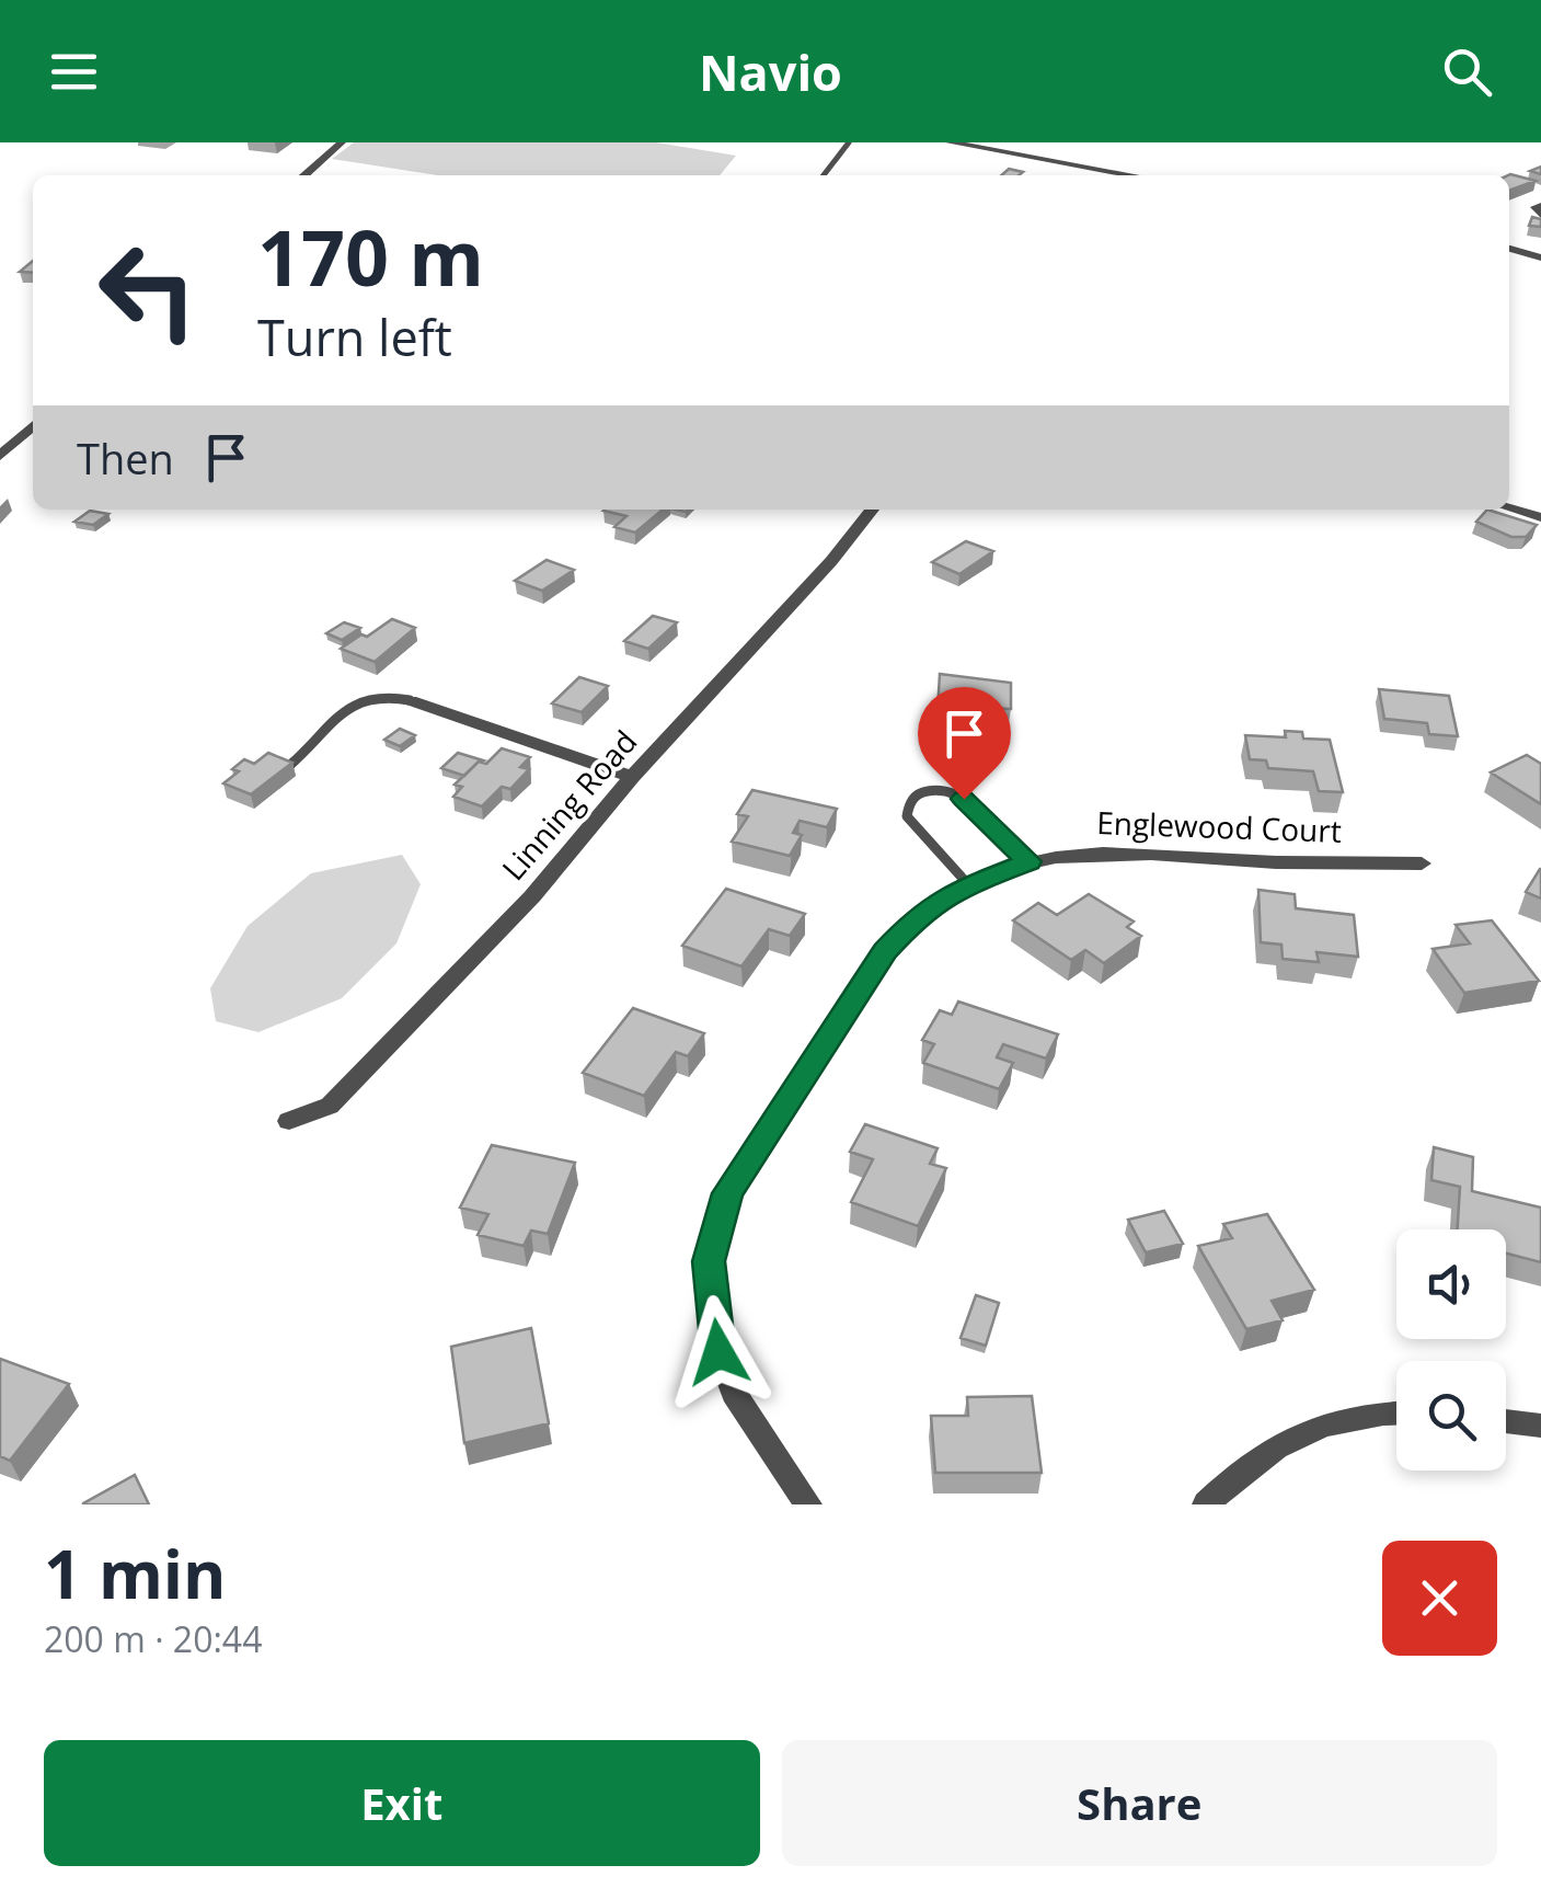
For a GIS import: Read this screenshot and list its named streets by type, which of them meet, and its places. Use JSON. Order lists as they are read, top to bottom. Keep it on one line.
{"streets":{"street":["Linning Road","Englewood Court"]},"page":{"header":"Navio","turn":["170 m","Turn left"],"then":"Then","heading":["1 min","200 m · 20:44"],"buttons":["Exit","Share"]}}
